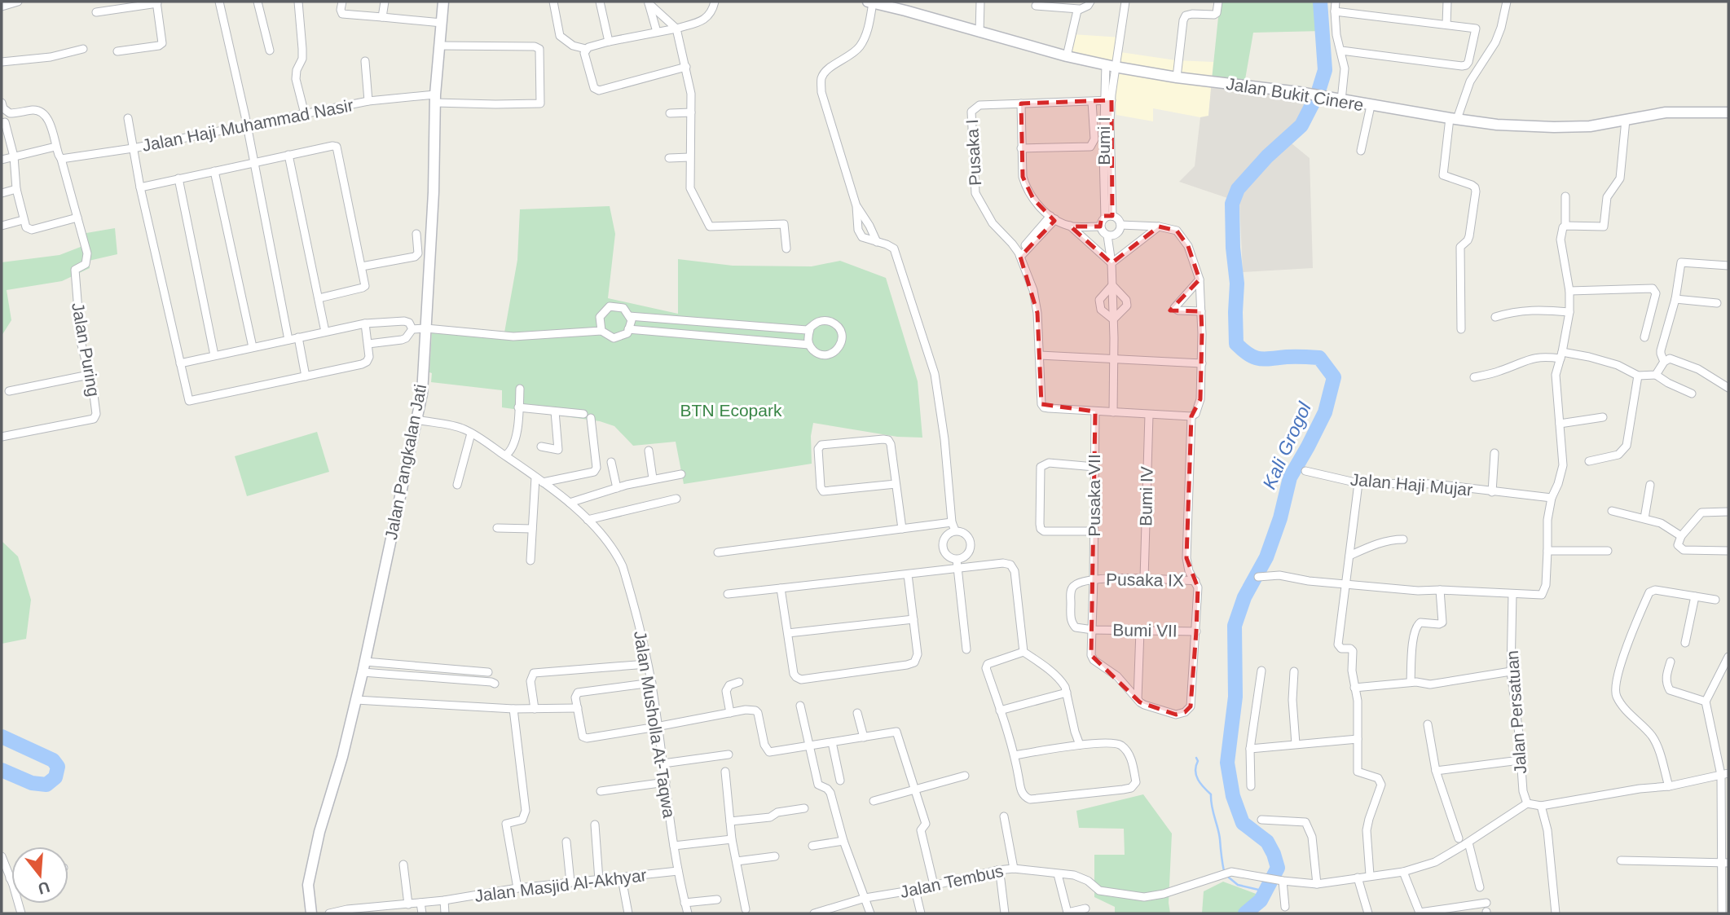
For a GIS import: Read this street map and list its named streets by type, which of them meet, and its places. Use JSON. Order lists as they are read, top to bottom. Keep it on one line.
{"streets":{"main road":["Jalan Bukit Cinere","Jalan Pangkalan Jati"],"street":["Jalan Haji Muhammad Nasir","Bumi I","Pusaka I","Jalan Puring","Jalan Haji Mujar","Pusaka VII","Bumi IV","Pusaka IX","Bumi VII","Jalan Persatuan","Jalan Musholla At-Taqwa","Jalan Tembus","Jalan Masjid Al-Akhyar"]},"crossings":[["Jalan Bukit Cinere","Bumi I"],["Jalan Haji Muhammad Nasir","Jalan Puring"],["Jalan Haji Muhammad Nasir","Jalan Pangkalan Jati"],["Bumi I","Pusaka I"],["Jalan Pangkalan Jati","Jalan Musholla At-Taqwa"],["Pusaka VII","Pusaka IX"],["Pusaka VII","Bumi VII"],["Bumi IV","Pusaka IX"],["Jalan Persatuan","Jalan Tembus"],["Jalan Musholla At-Taqwa","Jalan Masjid Al-Akhyar"]],"water":["Kali Grogol"],"parks":["BTN Ecopark"],"north":"bottom"}
